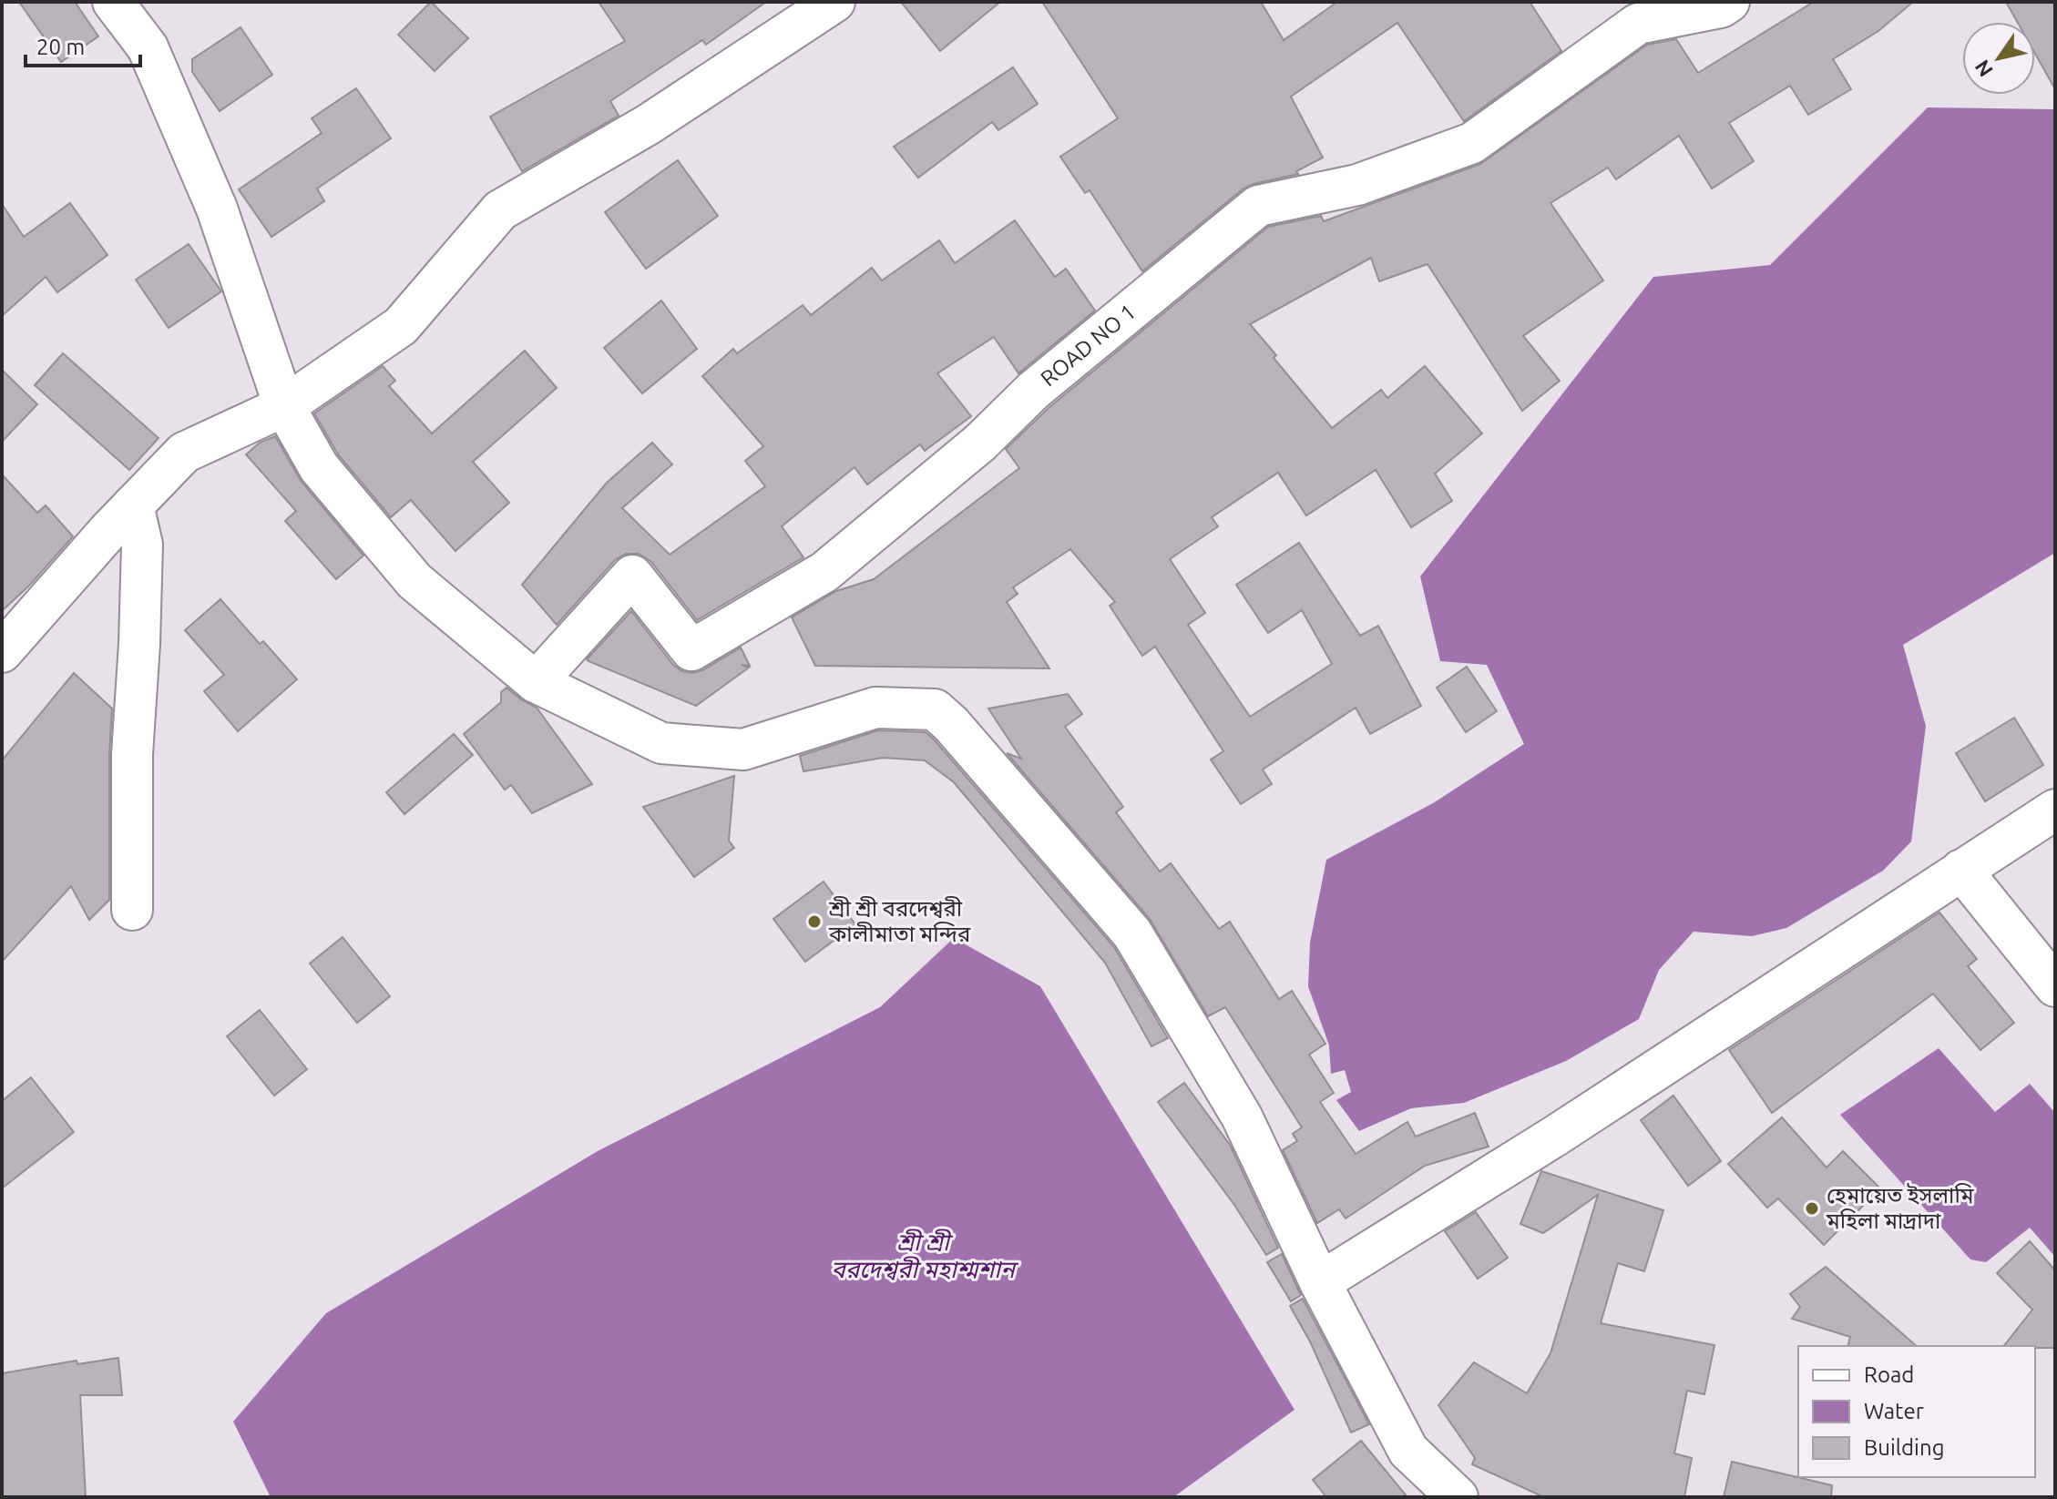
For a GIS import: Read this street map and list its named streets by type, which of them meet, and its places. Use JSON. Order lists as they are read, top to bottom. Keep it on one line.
{"streets":{"street":["ROAD NO 1"]},"water":["শ্রী শ্রী বরদেশ্বরী মহাশ্মশান"],"places":["শ্রী শ্রী বরদেশ্বরী কালীমাতা মন্দির","হেমায়েত ইসলামি মহিলা মাদ্রাদা"],"legend":["Road","Water","Building"],"scale_bar":"20 m","north":"bottom left"}
